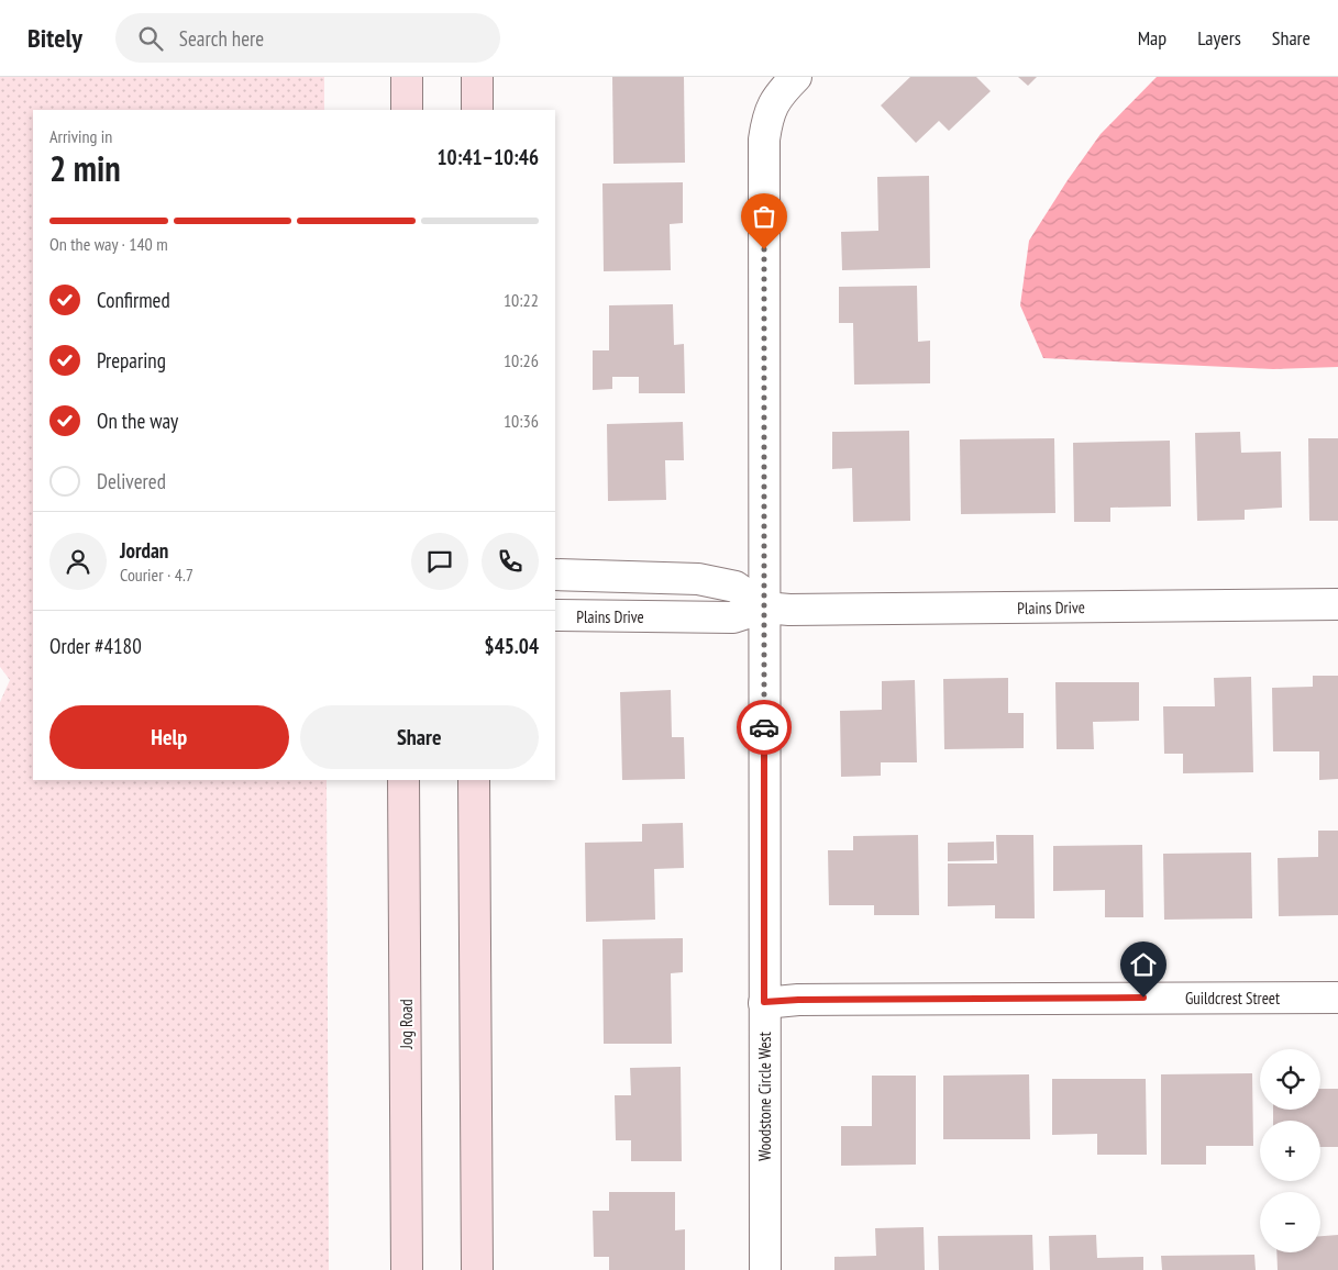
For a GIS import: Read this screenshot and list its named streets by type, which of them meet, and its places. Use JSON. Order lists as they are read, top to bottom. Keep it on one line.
{"streets":{"main road":["Jog Road"],"street":["Plains Drive","Guildcrest Street","Woodstone Circle West"]},"crossings":[["Plains Drive","Woodstone Circle West"],["Guildcrest Street","Woodstone Circle West"]],"page":{"header":"Bitely","search":"Search here","nav":["Map","Layers","Share"],"heading":["2 min","Arriving in","10:41–10:46"],"panel":["Jordan","Courier · 4.7","Order #4180","$45.04"],"bar":"On the way · 140 m","list":[["Confirmed","10:22"],["Preparing","10:26"],["On the way","10:36"],"Delivered"],"buttons":["Help","Share"],"map_buttons":["+","−"]}}
